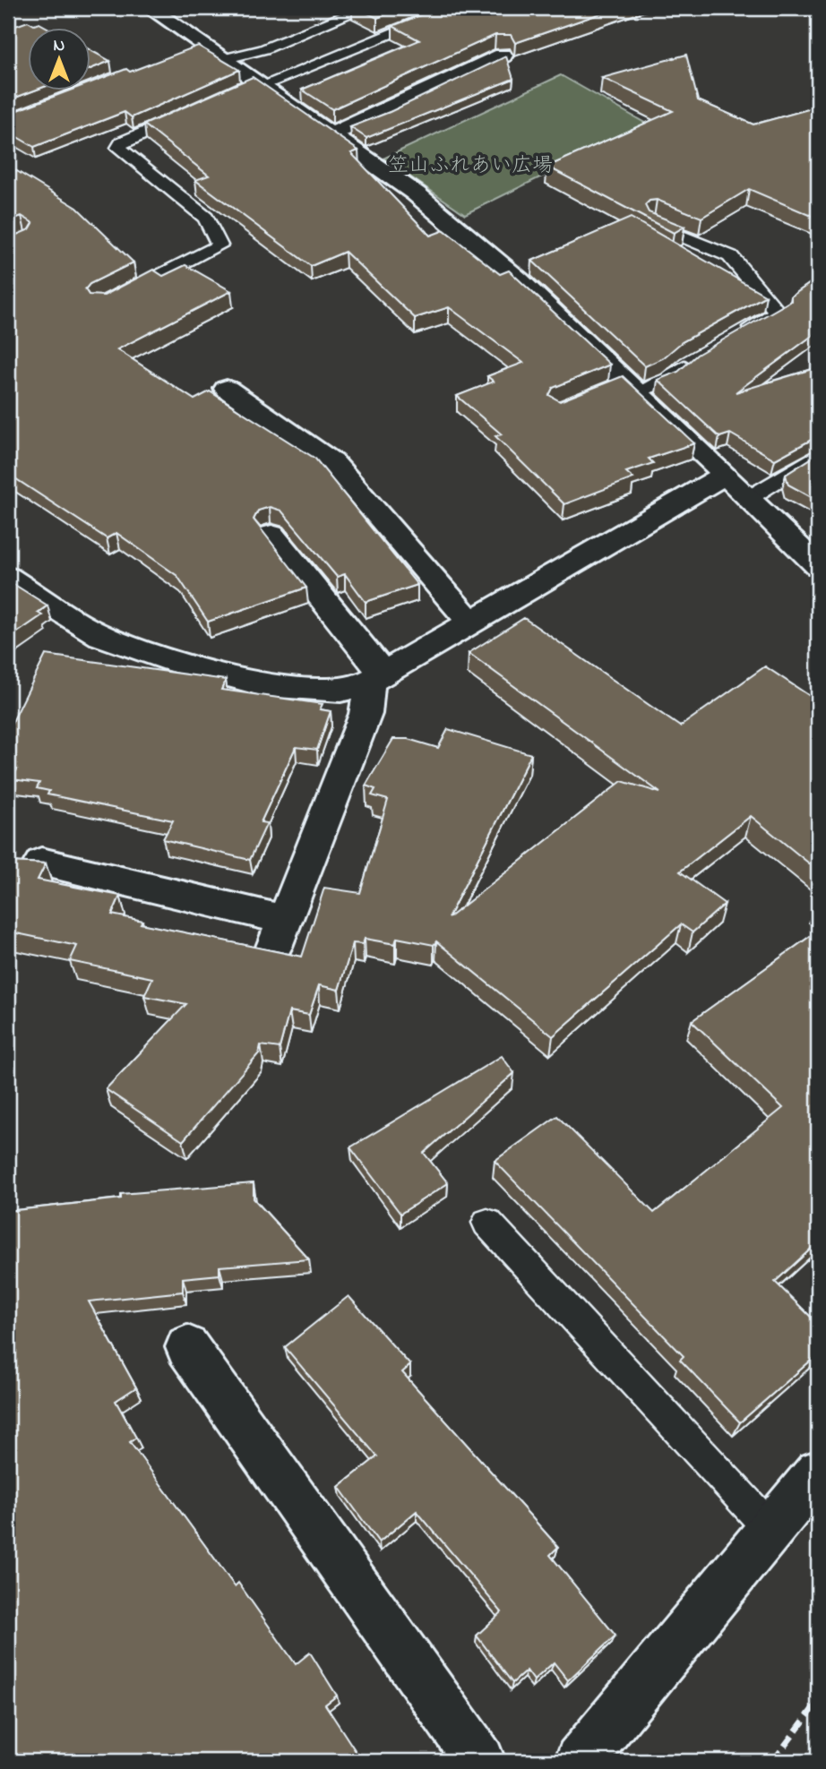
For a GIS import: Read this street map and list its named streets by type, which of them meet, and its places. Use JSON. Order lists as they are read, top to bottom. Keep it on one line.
{"parks":["笠山ふれあい広場"],"north":"top"}
